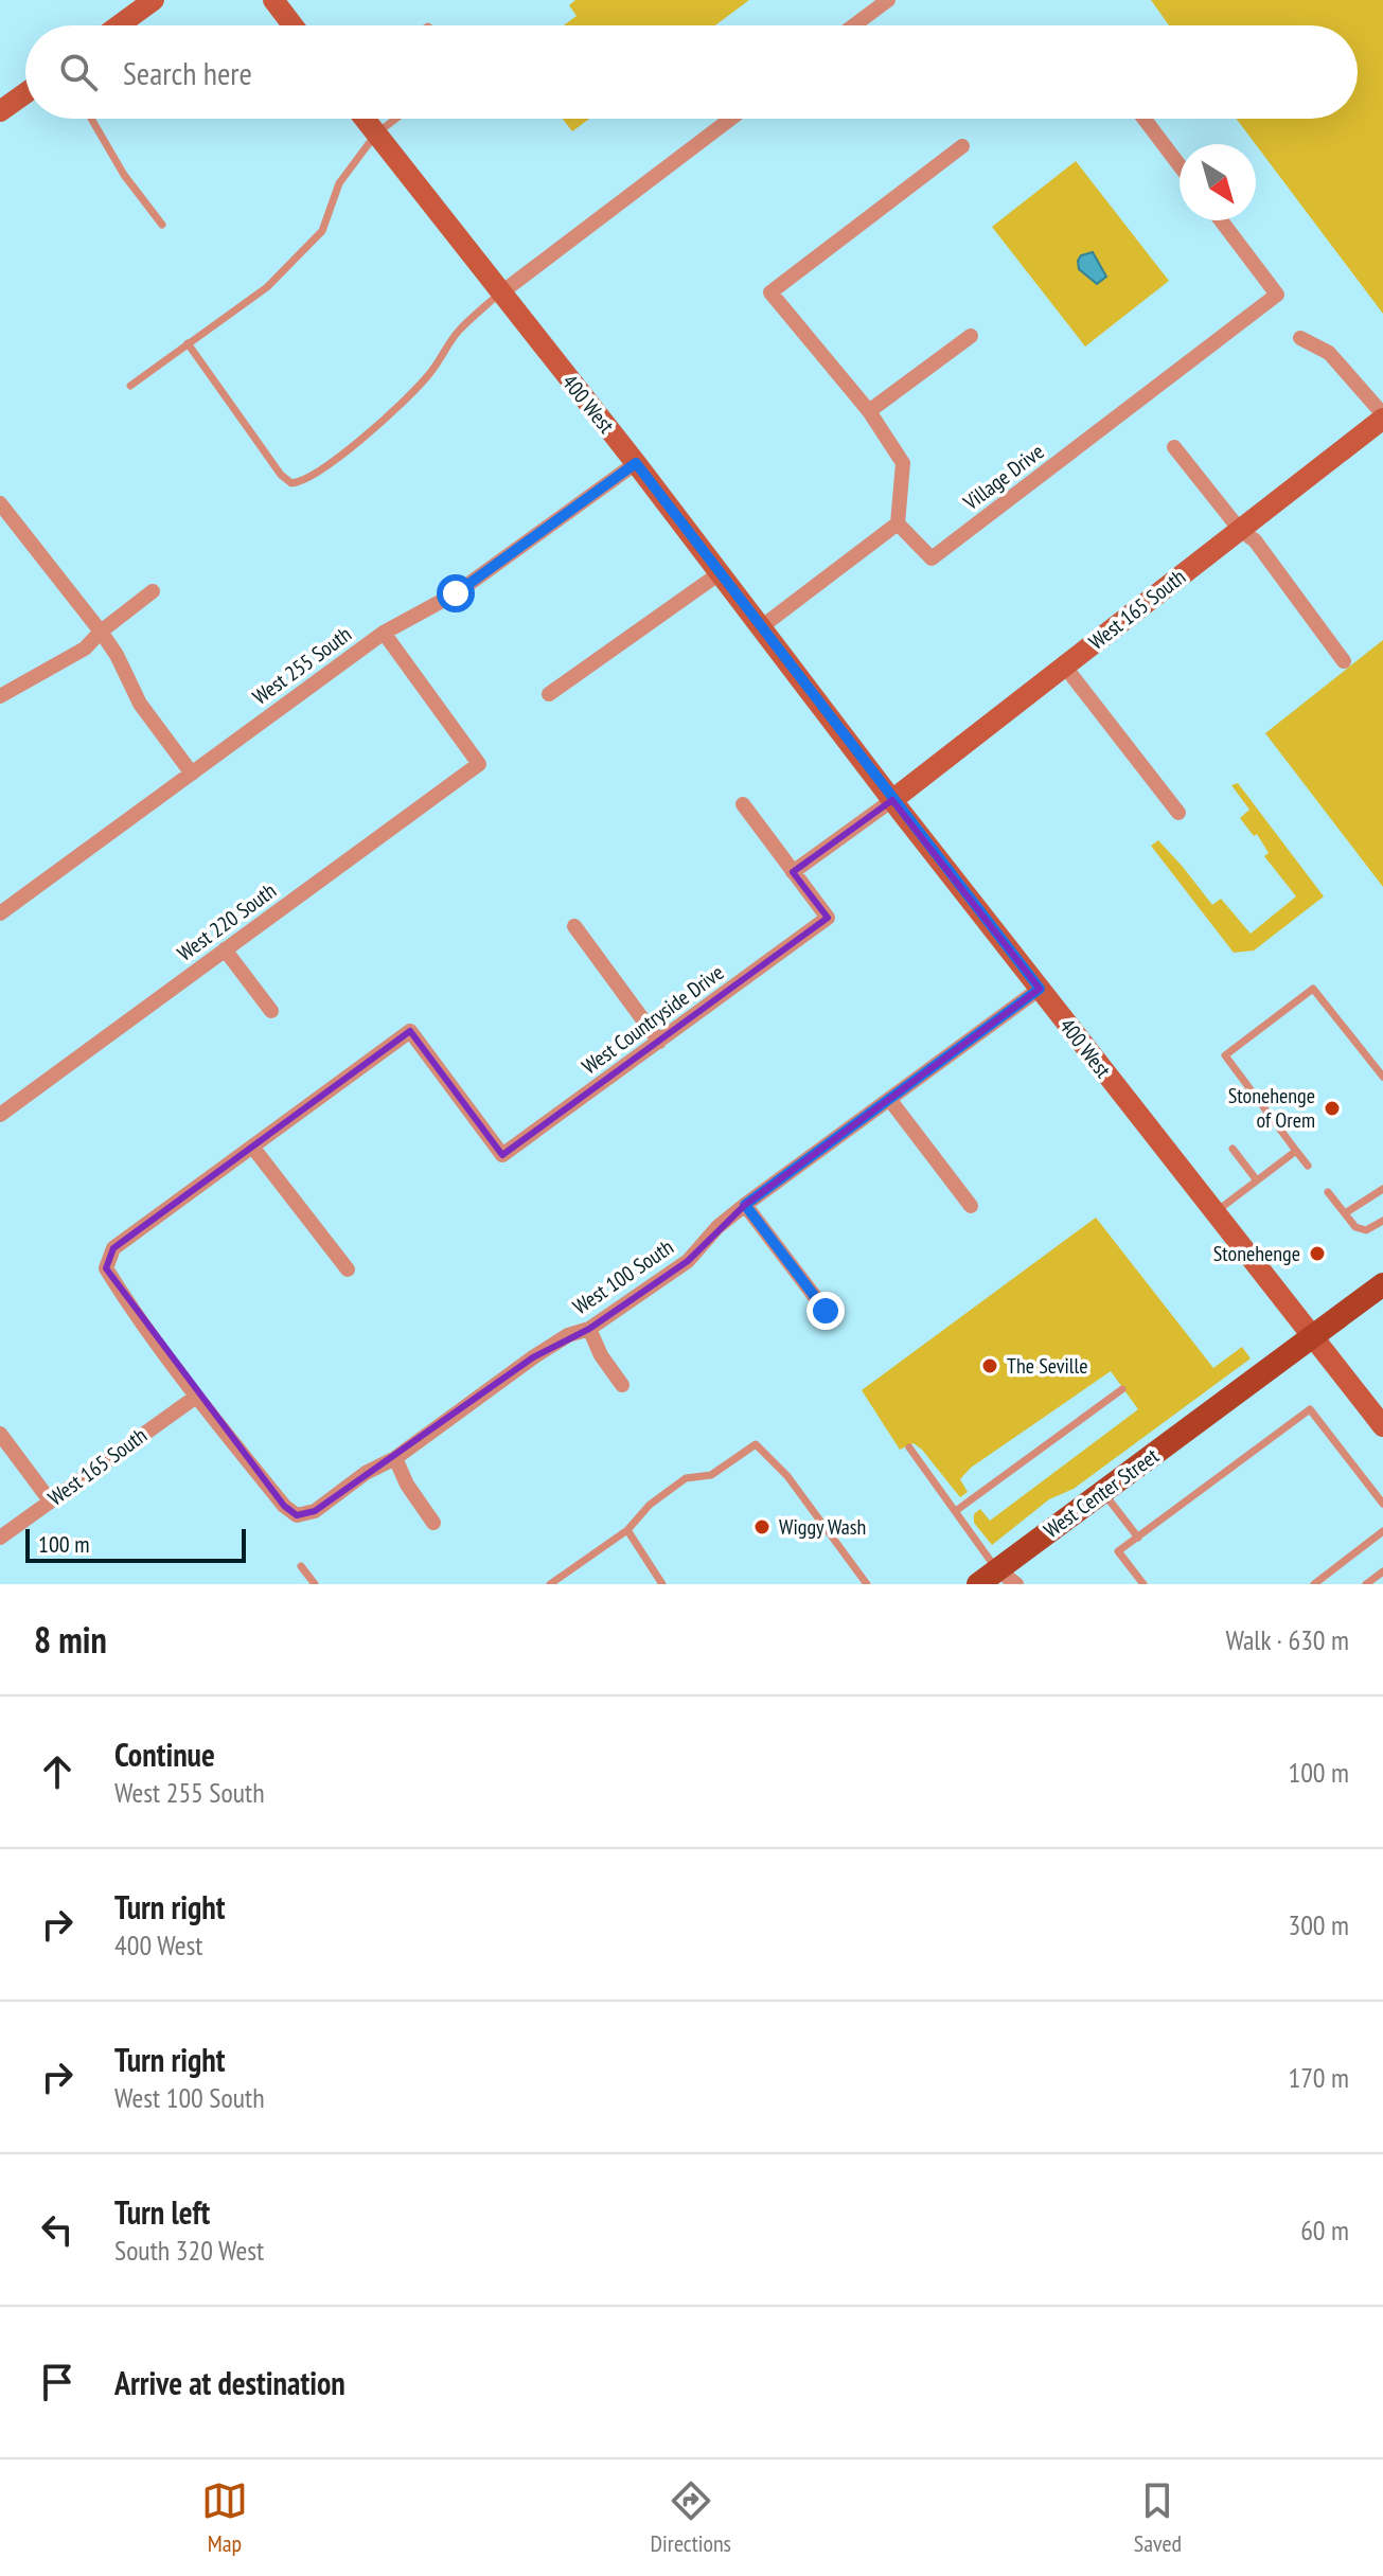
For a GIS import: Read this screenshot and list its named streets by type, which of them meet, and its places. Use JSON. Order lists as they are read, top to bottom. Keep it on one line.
{"streets":{"main road":["400 West","West 165 South","West Center Street"],"street":["Village Drive","West 255 South","West 220 South","West Countryside Drive","West 100 South"]},"crossings":[["400 West","West 165 South"],["400 West","West 255 South"],["400 West","West 100 South"],["400 West","West Center Street"],["West 165 South","West 100 South"],["West 255 South","West 220 South"]],"places":["Stonehenge of Orem","Stonehenge","The Seville","Wiggy Wash"],"scale_bar":"100 m","north":"bottom right","page":{"search":"Search here","scale":"100 m","heading":["8 min","Walk · 630 m"],"list":[["Continue","West 255 South","100 m"],["Turn right","400 West","300 m"],["Turn right","West 100 South","170 m"],["Turn left","South 320 West","60 m"],"Arrive at destination"],"nav":["Map","Directions","Saved"]}}
